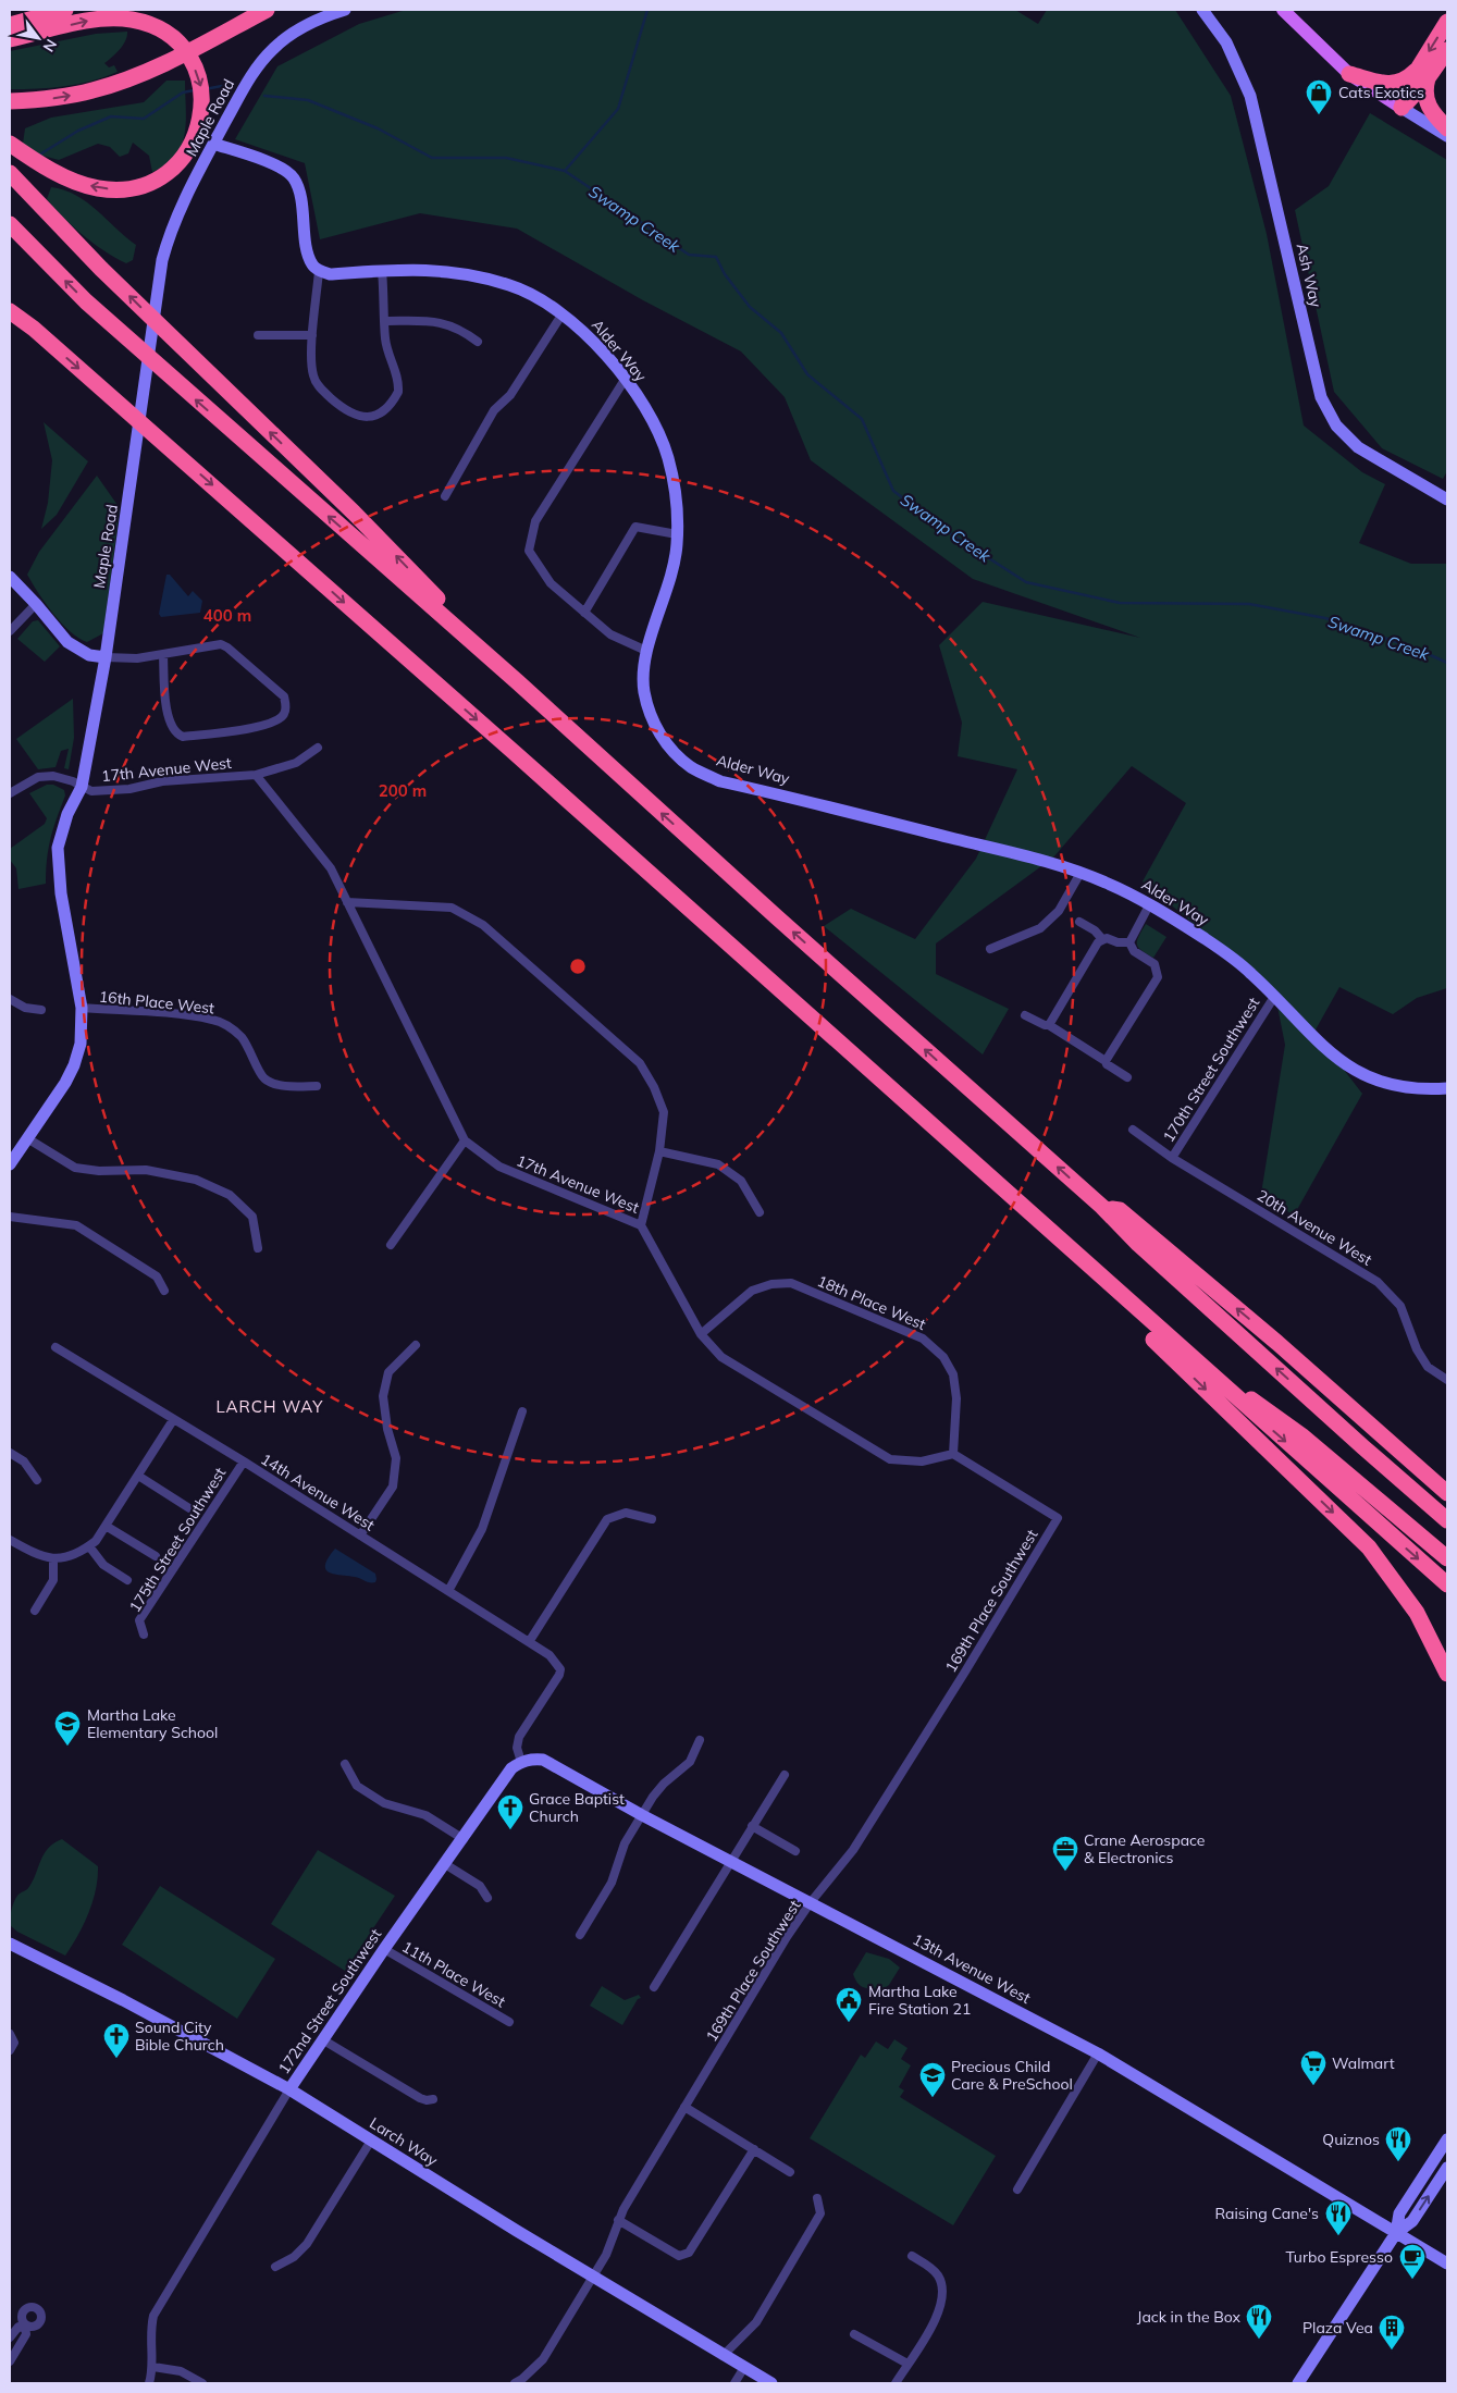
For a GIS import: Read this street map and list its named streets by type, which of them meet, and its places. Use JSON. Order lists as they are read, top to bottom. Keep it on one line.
{"streets":{"street":["Maple Road","Ash Way","Alder Way","17th Avenue West","16th Place West","170th Street Southwest","20th Avenue West","18th Place West","14th Avenue West","175th Street Southwest","169th Place Southwest","13th Avenue West","11th Place West","172nd Street Southwest","Larch Way"]},"crossings":[["Maple Road","17th Avenue West"],["Maple Road","16th Place West"],["Alder Way","170th Street Southwest"],["17th Avenue West","18th Place West"],["17th Avenue West","169th Place Southwest"],["170th Street Southwest","20th Avenue West"],["18th Place West","169th Place Southwest"],["14th Avenue West","175th Street Southwest"],["14th Avenue West","13th Avenue West"],["14th Avenue West","172nd Street Southwest"],["169th Place Southwest","13th Avenue West"],["169th Place Southwest","Larch Way"],["13th Avenue West","172nd Street Southwest"],["11th Place West","172nd Street Southwest"],["172nd Street Southwest","Larch Way"]],"districts":["LARCH WAY"],"water":["Swamp Creek"],"places":{"shop":["Cats Exotics"],"school or university":["Martha Lake Elementary School","Precious Child Care & PreSchool"],"church":["Grace Baptist Church","Sound City Bible Church"],"office":["Crane Aerospace & Electronics"],"public building":["Martha Lake Fire Station 21"],"supermarket":["Walmart"],"restaurant":["Quiznos","Raising Cane's","Jack in the Box"],"cafe":["Turbo Espresso"],"building":["Plaza Vea"]},"north":"bottom right","rings":["400 m","200 m"]}
